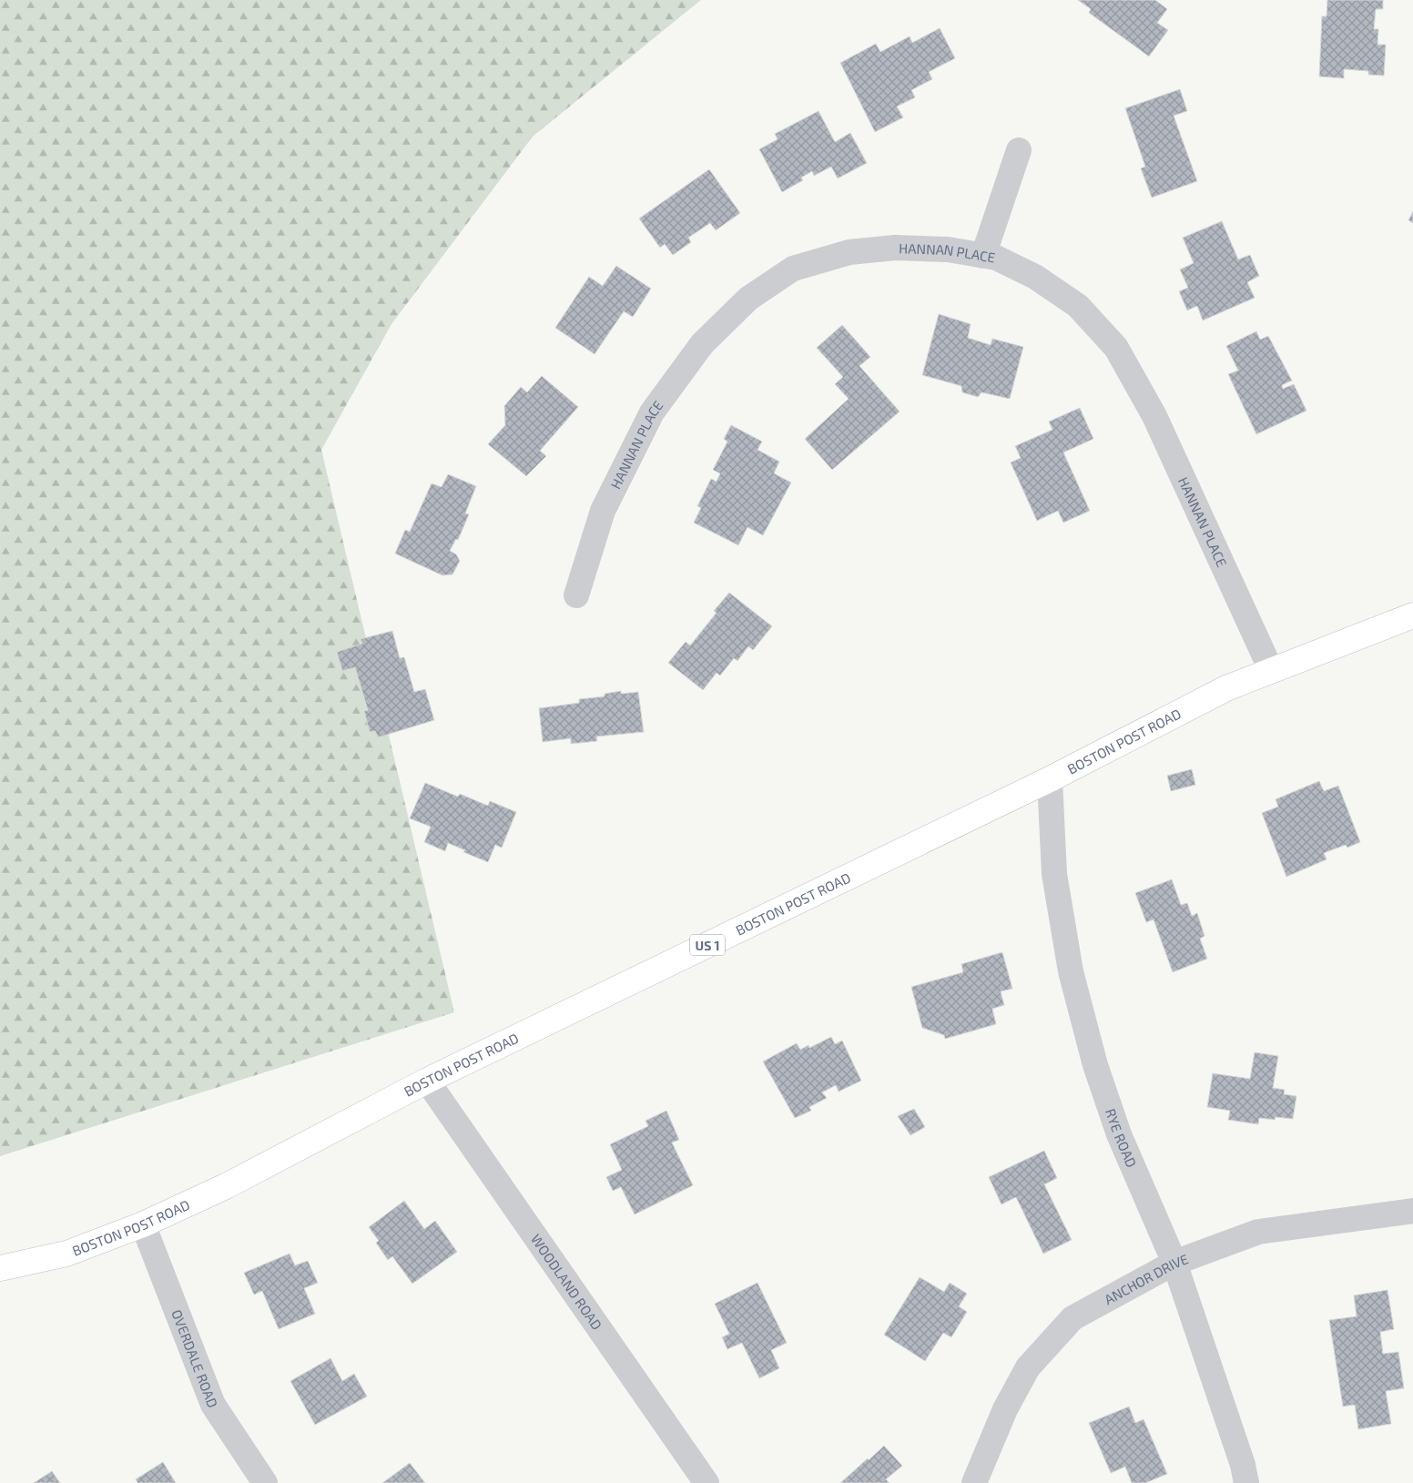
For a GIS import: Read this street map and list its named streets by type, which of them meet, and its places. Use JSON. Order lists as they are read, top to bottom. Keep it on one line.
{"streets":{"main road":["BOSTON POST ROAD","US 1"],"street":["HANNAN PLACE","RYE ROAD","ANCHOR DRIVE","WOODLAND ROAD","OVERDALE ROAD"]},"crossings":[["HANNAN PLACE","BOSTON POST ROAD"],["BOSTON POST ROAD","RYE ROAD"],["BOSTON POST ROAD","WOODLAND ROAD"],["BOSTON POST ROAD","OVERDALE ROAD"],["RYE ROAD","ANCHOR DRIVE"]]}
